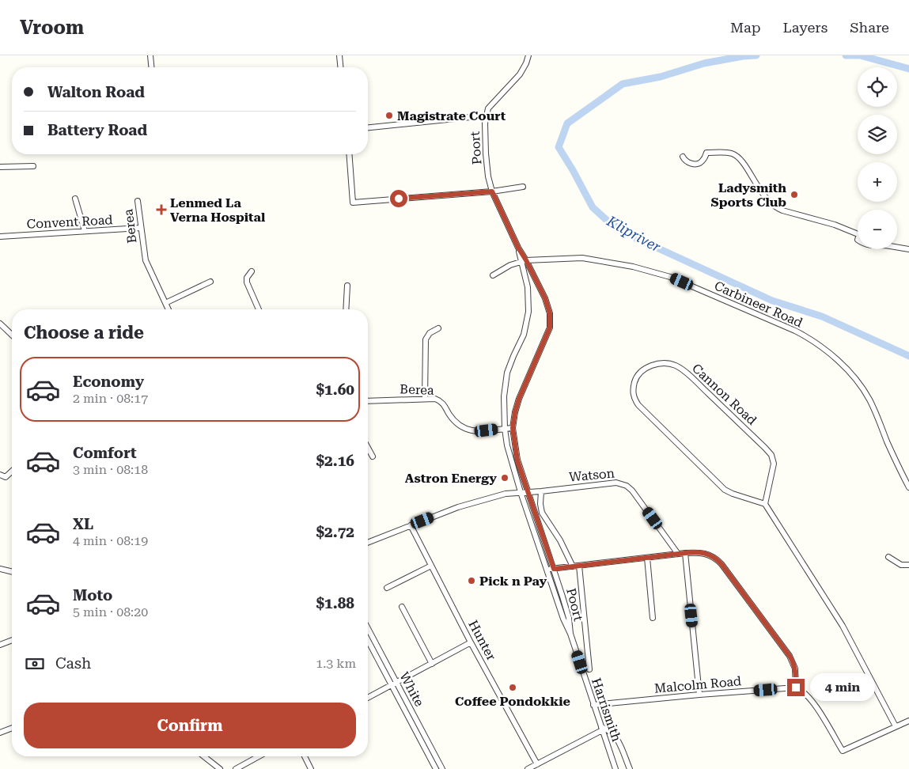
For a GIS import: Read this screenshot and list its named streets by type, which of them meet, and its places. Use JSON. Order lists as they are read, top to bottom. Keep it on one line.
{"streets":{"street":["Poort","Convent Road","Berea","Carbineer Road","Cannon Road","Watson","Hunter","Malcolm Road","White","Harrismith"]},"crossings":[["Poort","Berea"],["Poort","Carbineer Road"],["Poort","Watson"],["Poort","Harrismith"],["Convent Road","Berea"],["Watson","Hunter"],["Malcolm Road","Harrismith"]],"water":["Klipriver"],"places":{"other":["Magistrate Court","Ladysmith Sports Club","Astron Energy","Pick n Pay","Coffee Pondokkie"],"health":["Lenmed La Verna Hospital"]},"page":{"header":"Vroom","nav":["Map","Layers","Share"],"map_buttons":["+","−"],"banner":["Walton Road","Battery Road"],"heading":"Choose a ride","list":[{"name":"Economy","note":"2 min · 08:17","value":"$1.60"},{"name":"Comfort","note":"3 min · 08:18","value":"$2.16"},{"name":"XL","note":"4 min · 08:19","value":"$2.72"},{"name":"Moto","note":"5 min · 08:20","value":"$1.88"}],"pay":["Cash","1.3 km"],"bubble":"4 min","buttons":"Confirm"}}
